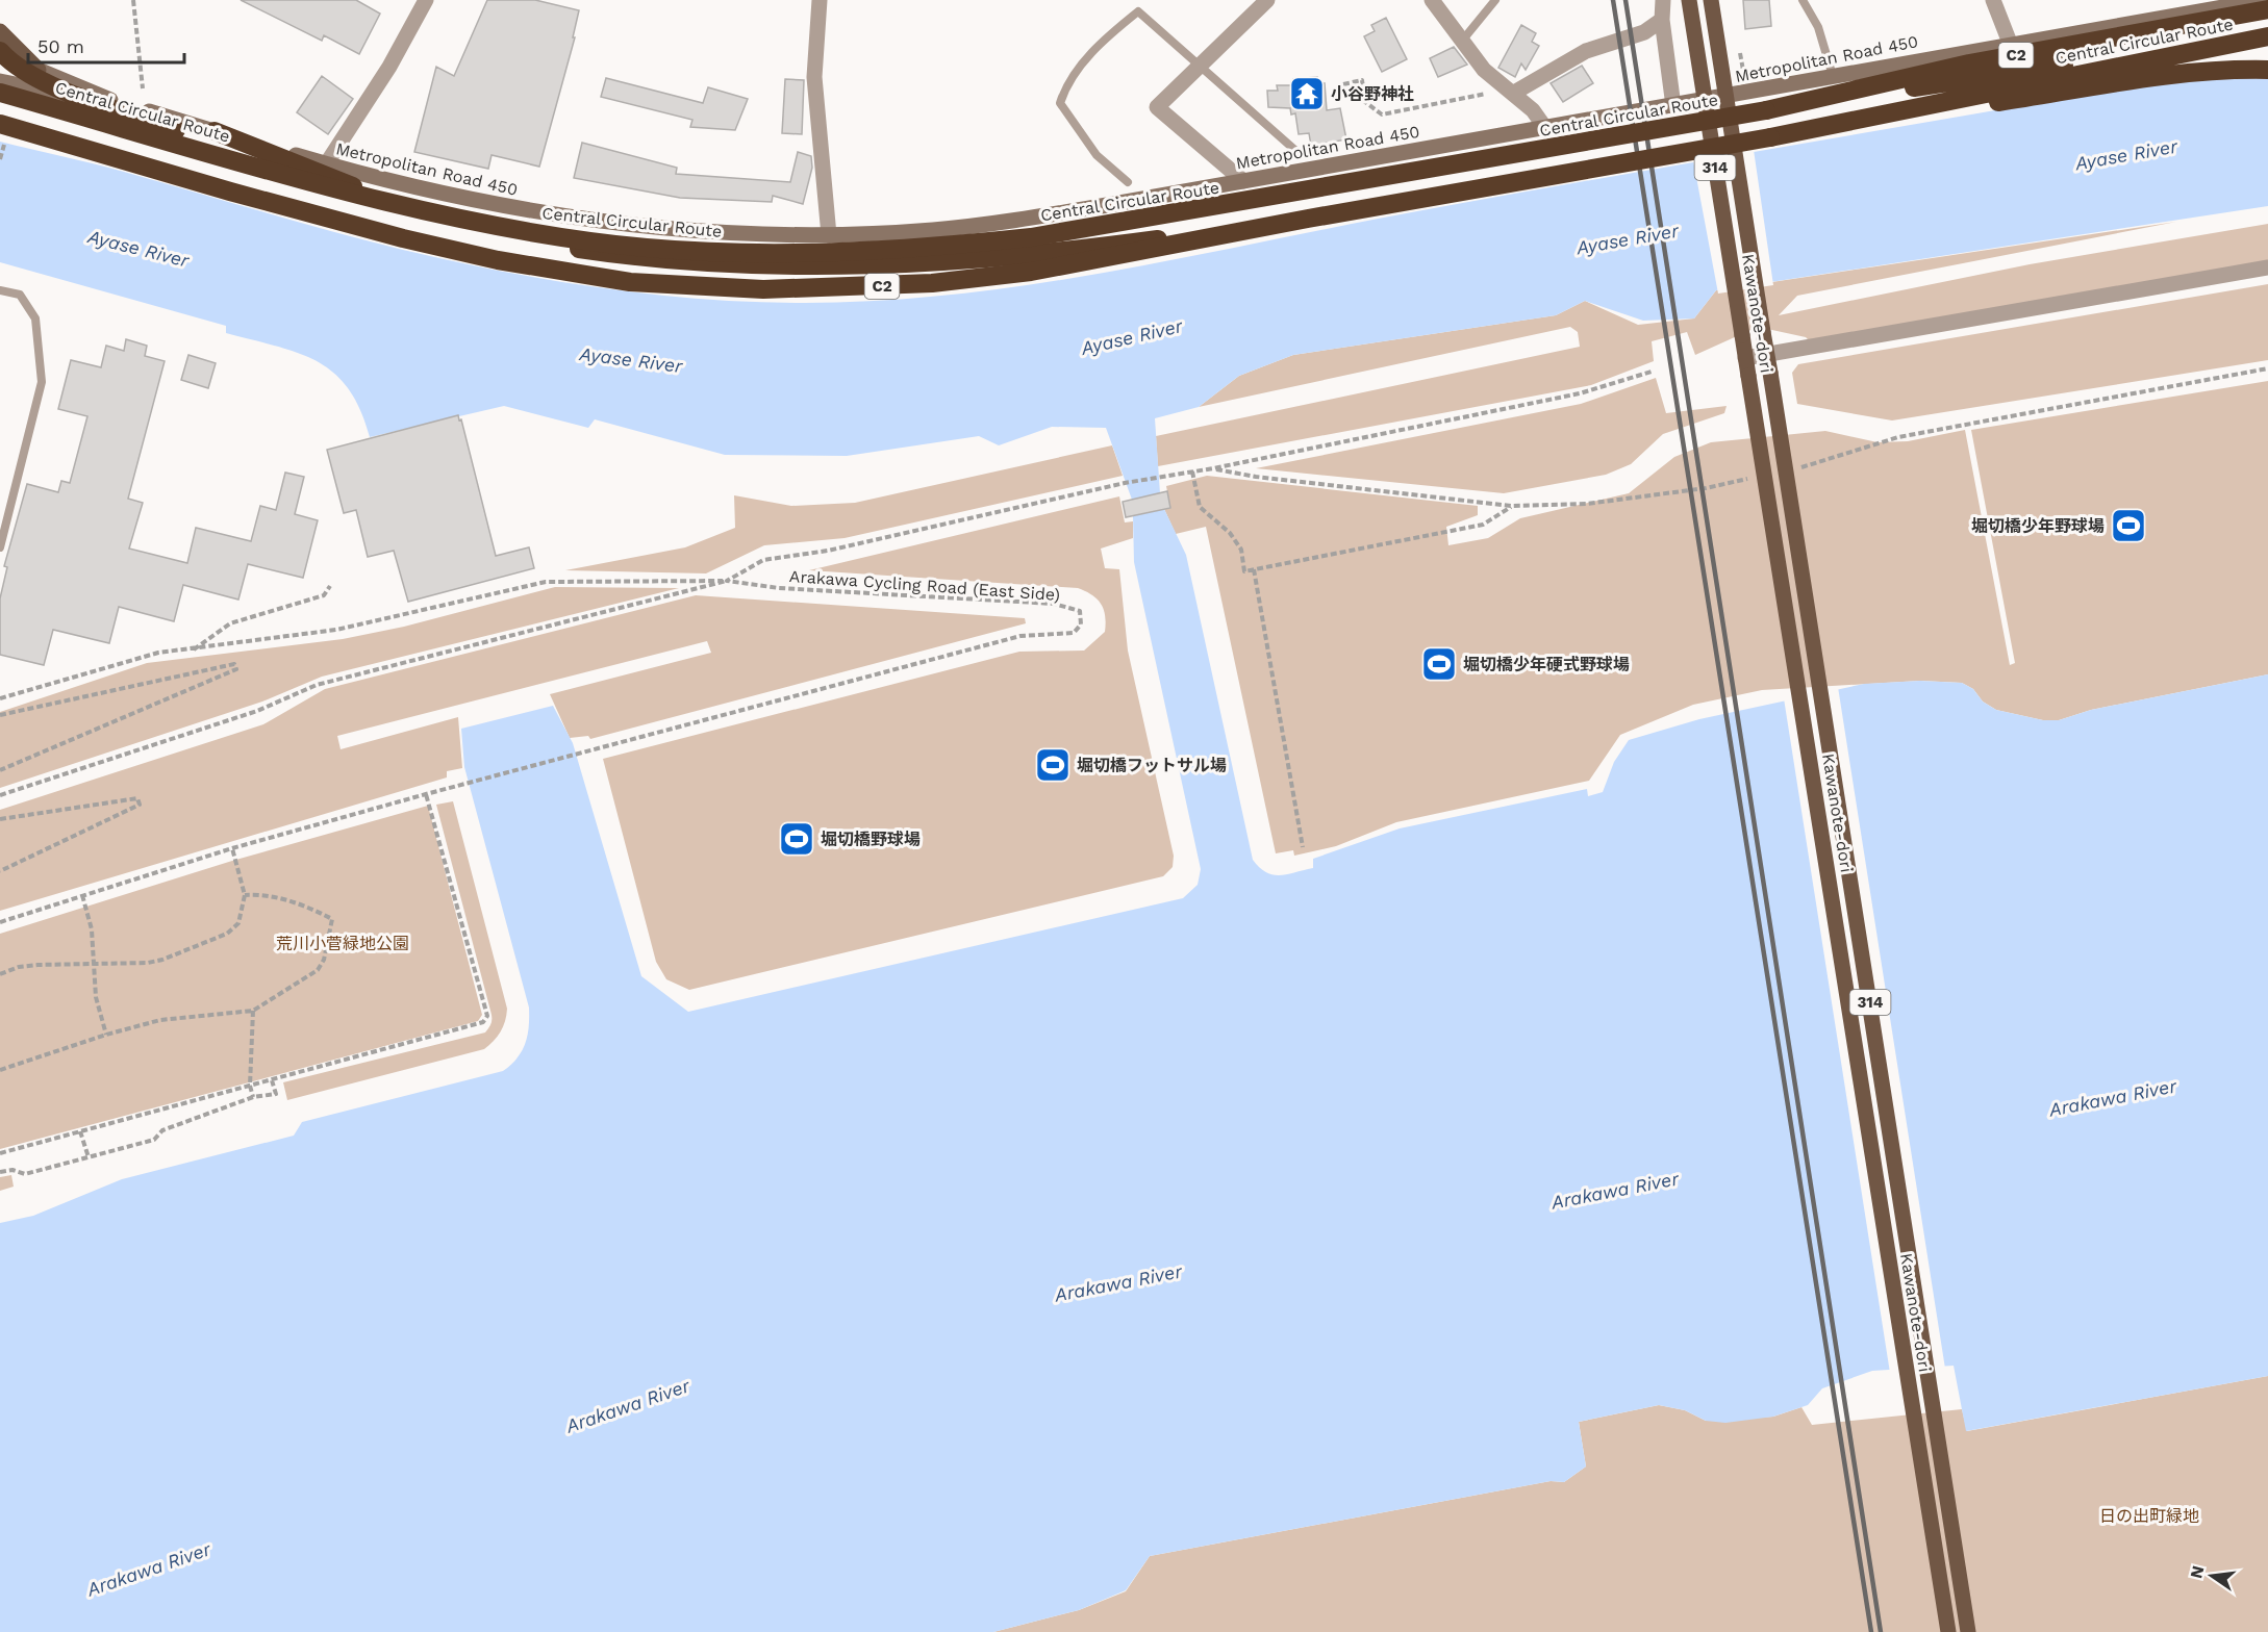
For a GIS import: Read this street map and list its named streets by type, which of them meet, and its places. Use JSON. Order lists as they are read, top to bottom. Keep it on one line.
{"streets":{"highway":["Central Circular Route","C2"],"main road":["Metropolitan Road 450","314","Kawanote-dori"],"path":["Arakawa Cycling Road (East Side)"]},"water":["Ayase River","Arakawa River"],"parks":["荒川小菅緑地公園","日の出町緑地"],"places":{"temple":["小谷野神社"],"sports":["堀切橋少年野球場","堀切橋少年硬式野球場","堀切橋フットサル場","堀切橋野球場"]},"scale_bar":"50 m","north":"left"}
